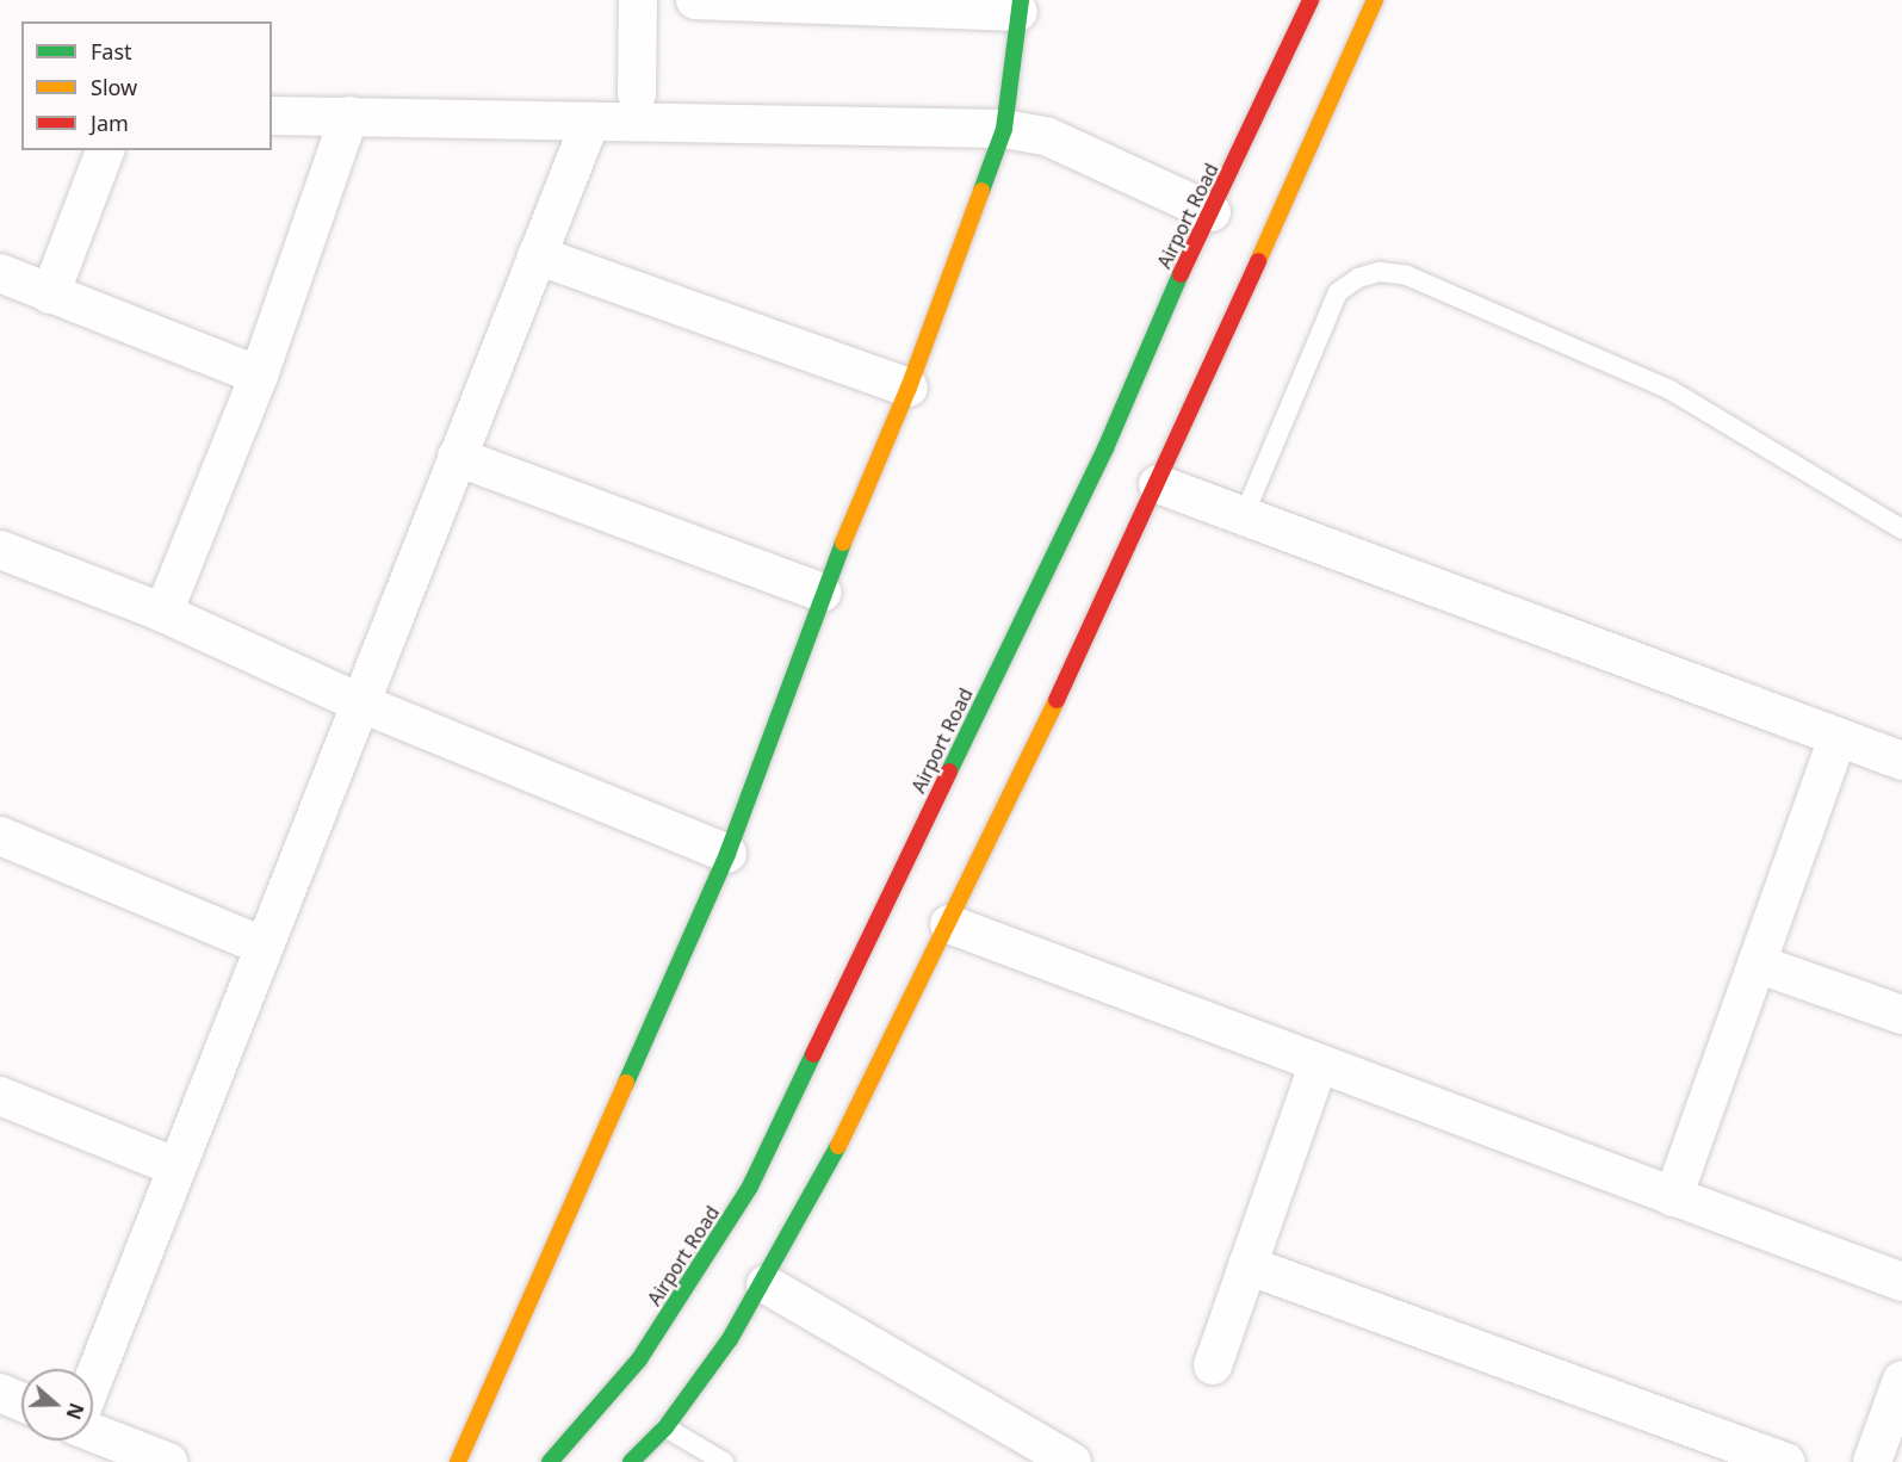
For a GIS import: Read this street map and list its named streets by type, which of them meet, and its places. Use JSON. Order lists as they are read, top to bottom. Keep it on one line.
{"streets":{"main road":["Airport Road"]},"legend":["Fast","Slow","Jam"],"north":"right"}
